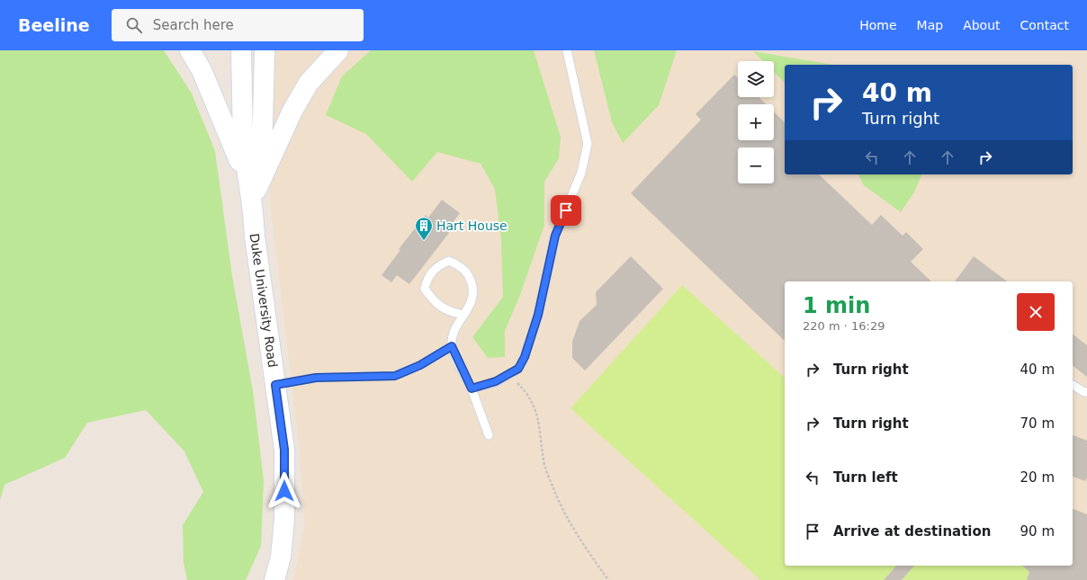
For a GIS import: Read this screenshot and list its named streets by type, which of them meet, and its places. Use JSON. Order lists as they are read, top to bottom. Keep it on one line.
{"streets":{"main road":["Duke University Road"]},"places":{"building":["Hart House"]},"page":{"header":"Beeline","search":"Search here","nav":["Home","Map","About","Contact"],"map_buttons":["+","−"],"turn":["40 m","Turn right"],"heading":["1 min","220 m · 16:29"],"list":[{"name":"Turn right","value":"40 m"},{"name":"Turn right","value":"70 m"},{"name":"Turn left","value":"20 m"},{"name":"Arrive at destination","value":"90 m"}]}}
